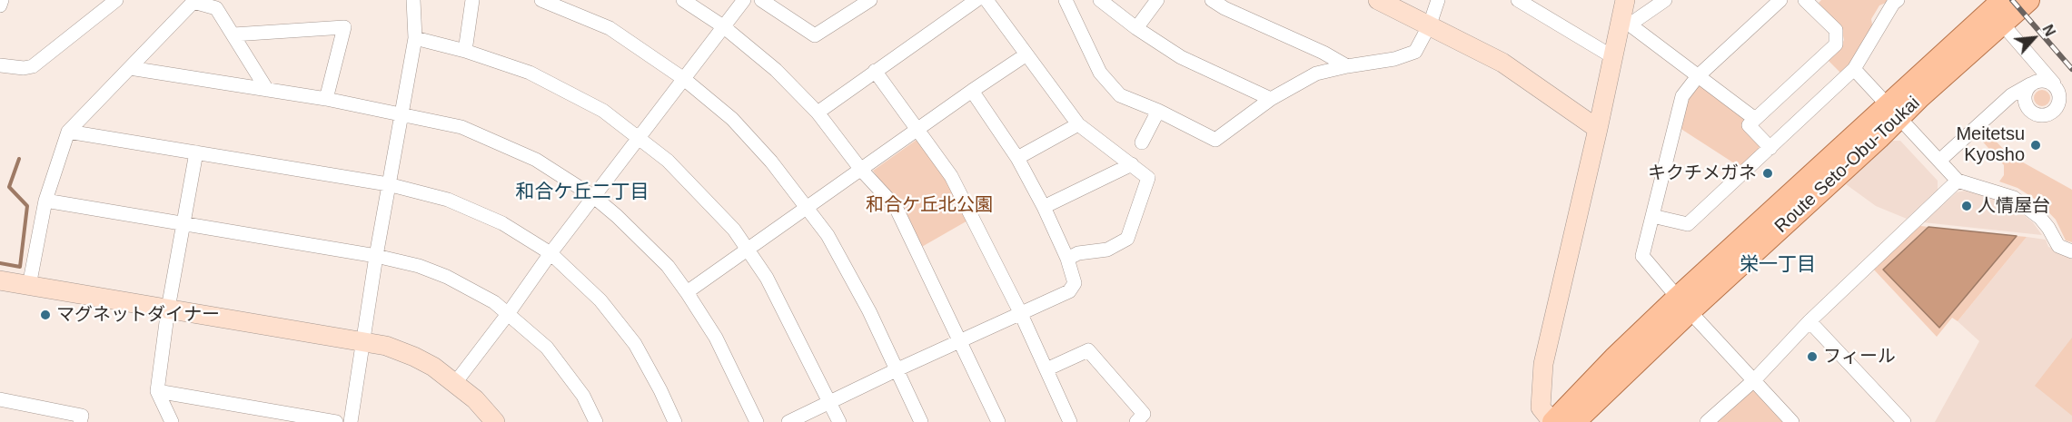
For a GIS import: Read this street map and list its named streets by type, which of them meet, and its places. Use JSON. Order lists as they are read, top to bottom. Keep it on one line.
{"streets":{"main road":["Route Seto-Obu-Toukai"]},"districts":["和合ケ丘二丁目","栄一丁目"],"parks":["和合ケ丘北公園"],"places":["Meitetsu Kyosho","キクチメガネ","人情屋台","マグネットダイナー","フィール"],"north":"top right"}
